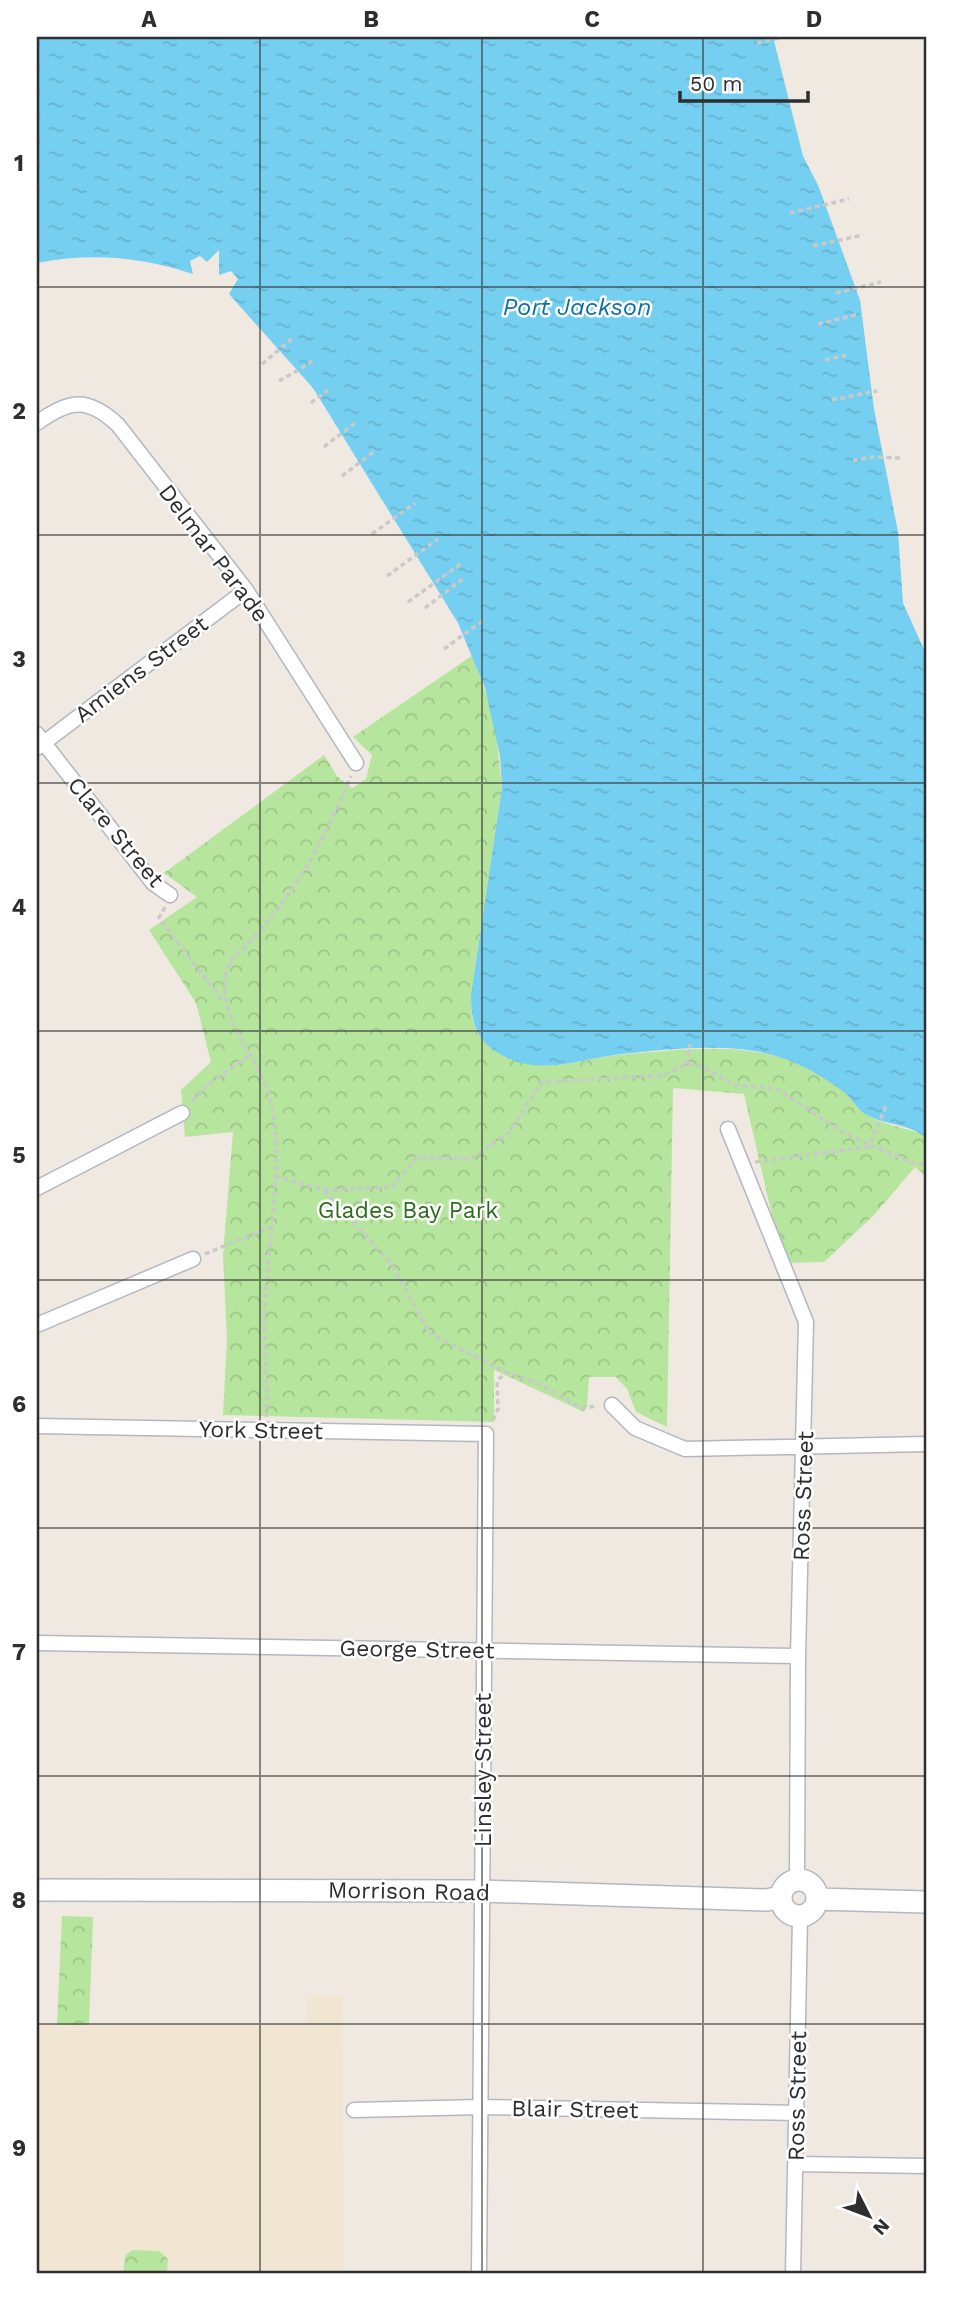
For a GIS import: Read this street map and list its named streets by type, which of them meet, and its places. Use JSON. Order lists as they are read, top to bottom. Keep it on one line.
{"streets":{"street":["Delmar Parade","Amiens Street","Clare Street","York Street","Ross Street","George Street","Linsley Street","Morrison Road","Blair Street"]},"crossings":[["Delmar Parade","Amiens Street"],["Amiens Street","Clare Street"],["York Street","Linsley Street"],["Ross Street","George Street"],["Ross Street","Morrison Road"],["Ross Street","Blair Street"],["George Street","Linsley Street"],["Linsley Street","Morrison Road"],["Linsley Street","Blair Street"]],"water":["Port Jackson"],"parks":["Glades Bay Park"],"scale_bar":"50 m","north":"bottom right","grid":{"columns":["A","B","C","D"],"rows":["1","2","3","4","5","6","7","8","9"]}}
